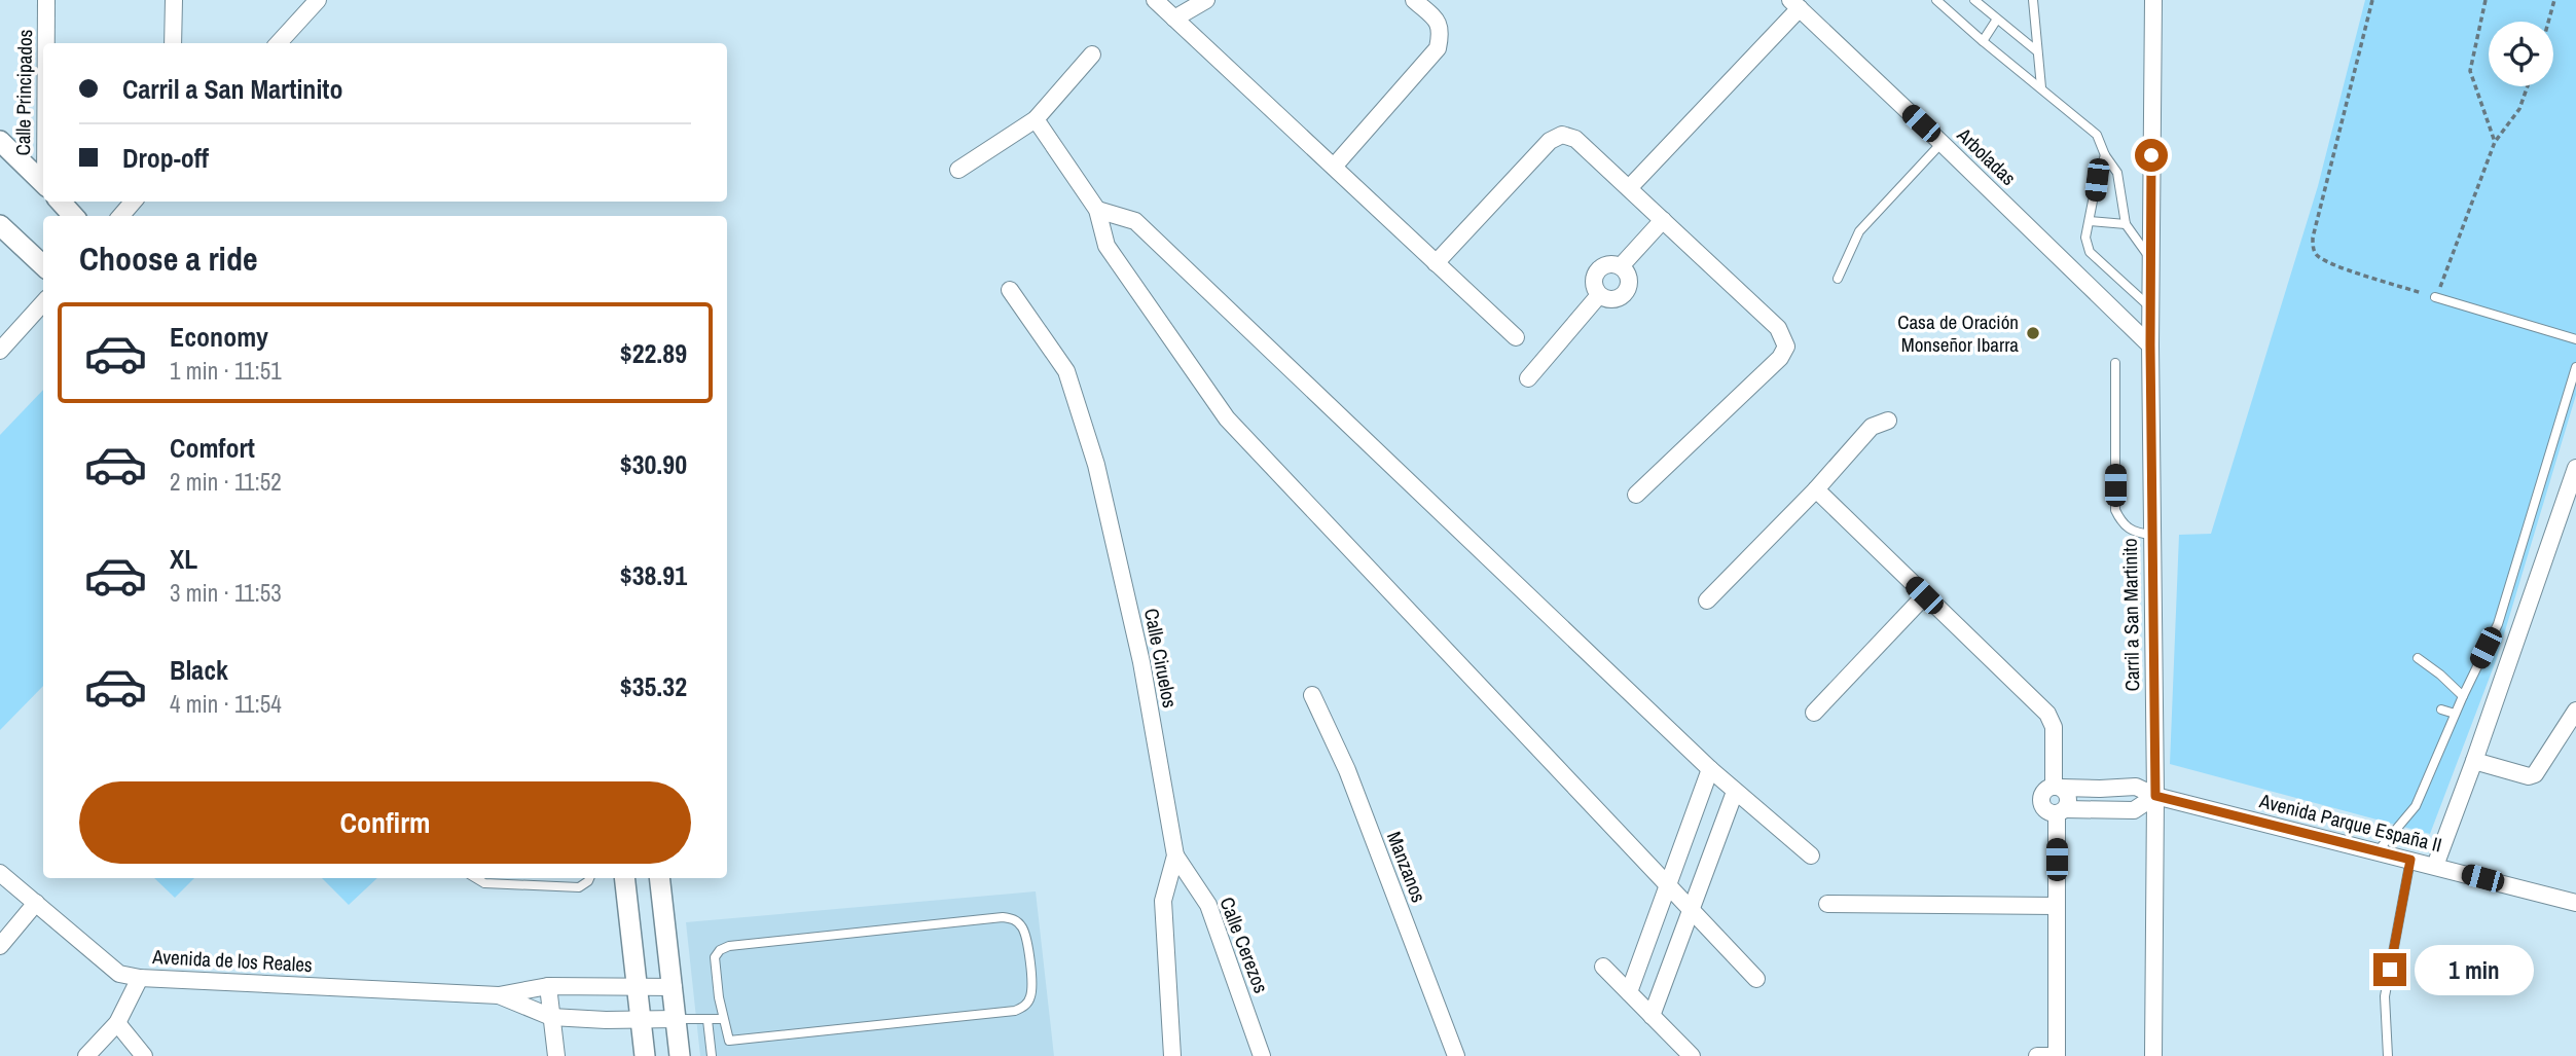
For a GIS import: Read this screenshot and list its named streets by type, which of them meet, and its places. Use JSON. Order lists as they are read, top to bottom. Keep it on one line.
{"streets":{"street":["Calle Principados","Arboladas","Carril a San Martinito","Calle Ciruelos","Avenida Parque España II","Manzanos","Calle Cerezos","Avenida de los Reales"]},"crossings":[["Arboladas","Carril a San Martinito"],["Carril a San Martinito","Avenida Parque España II"],["Calle Ciruelos","Calle Cerezos"]],"places":["Casa de Oración Monseñor Ibarra"],"page":{"banner":["Carril a San Martinito","Drop-off"],"heading":"Choose a ride","list":[{"name":"Economy","note":"1 min · 11:51","value":"$22.89"},{"name":"Comfort","note":"2 min · 11:52","value":"$30.90"},{"name":"XL","note":"3 min · 11:53","value":"$38.91"},{"name":"Black","note":"4 min · 11:54","value":"$35.32"}],"buttons":"Confirm","bubble":"1 min"}}
